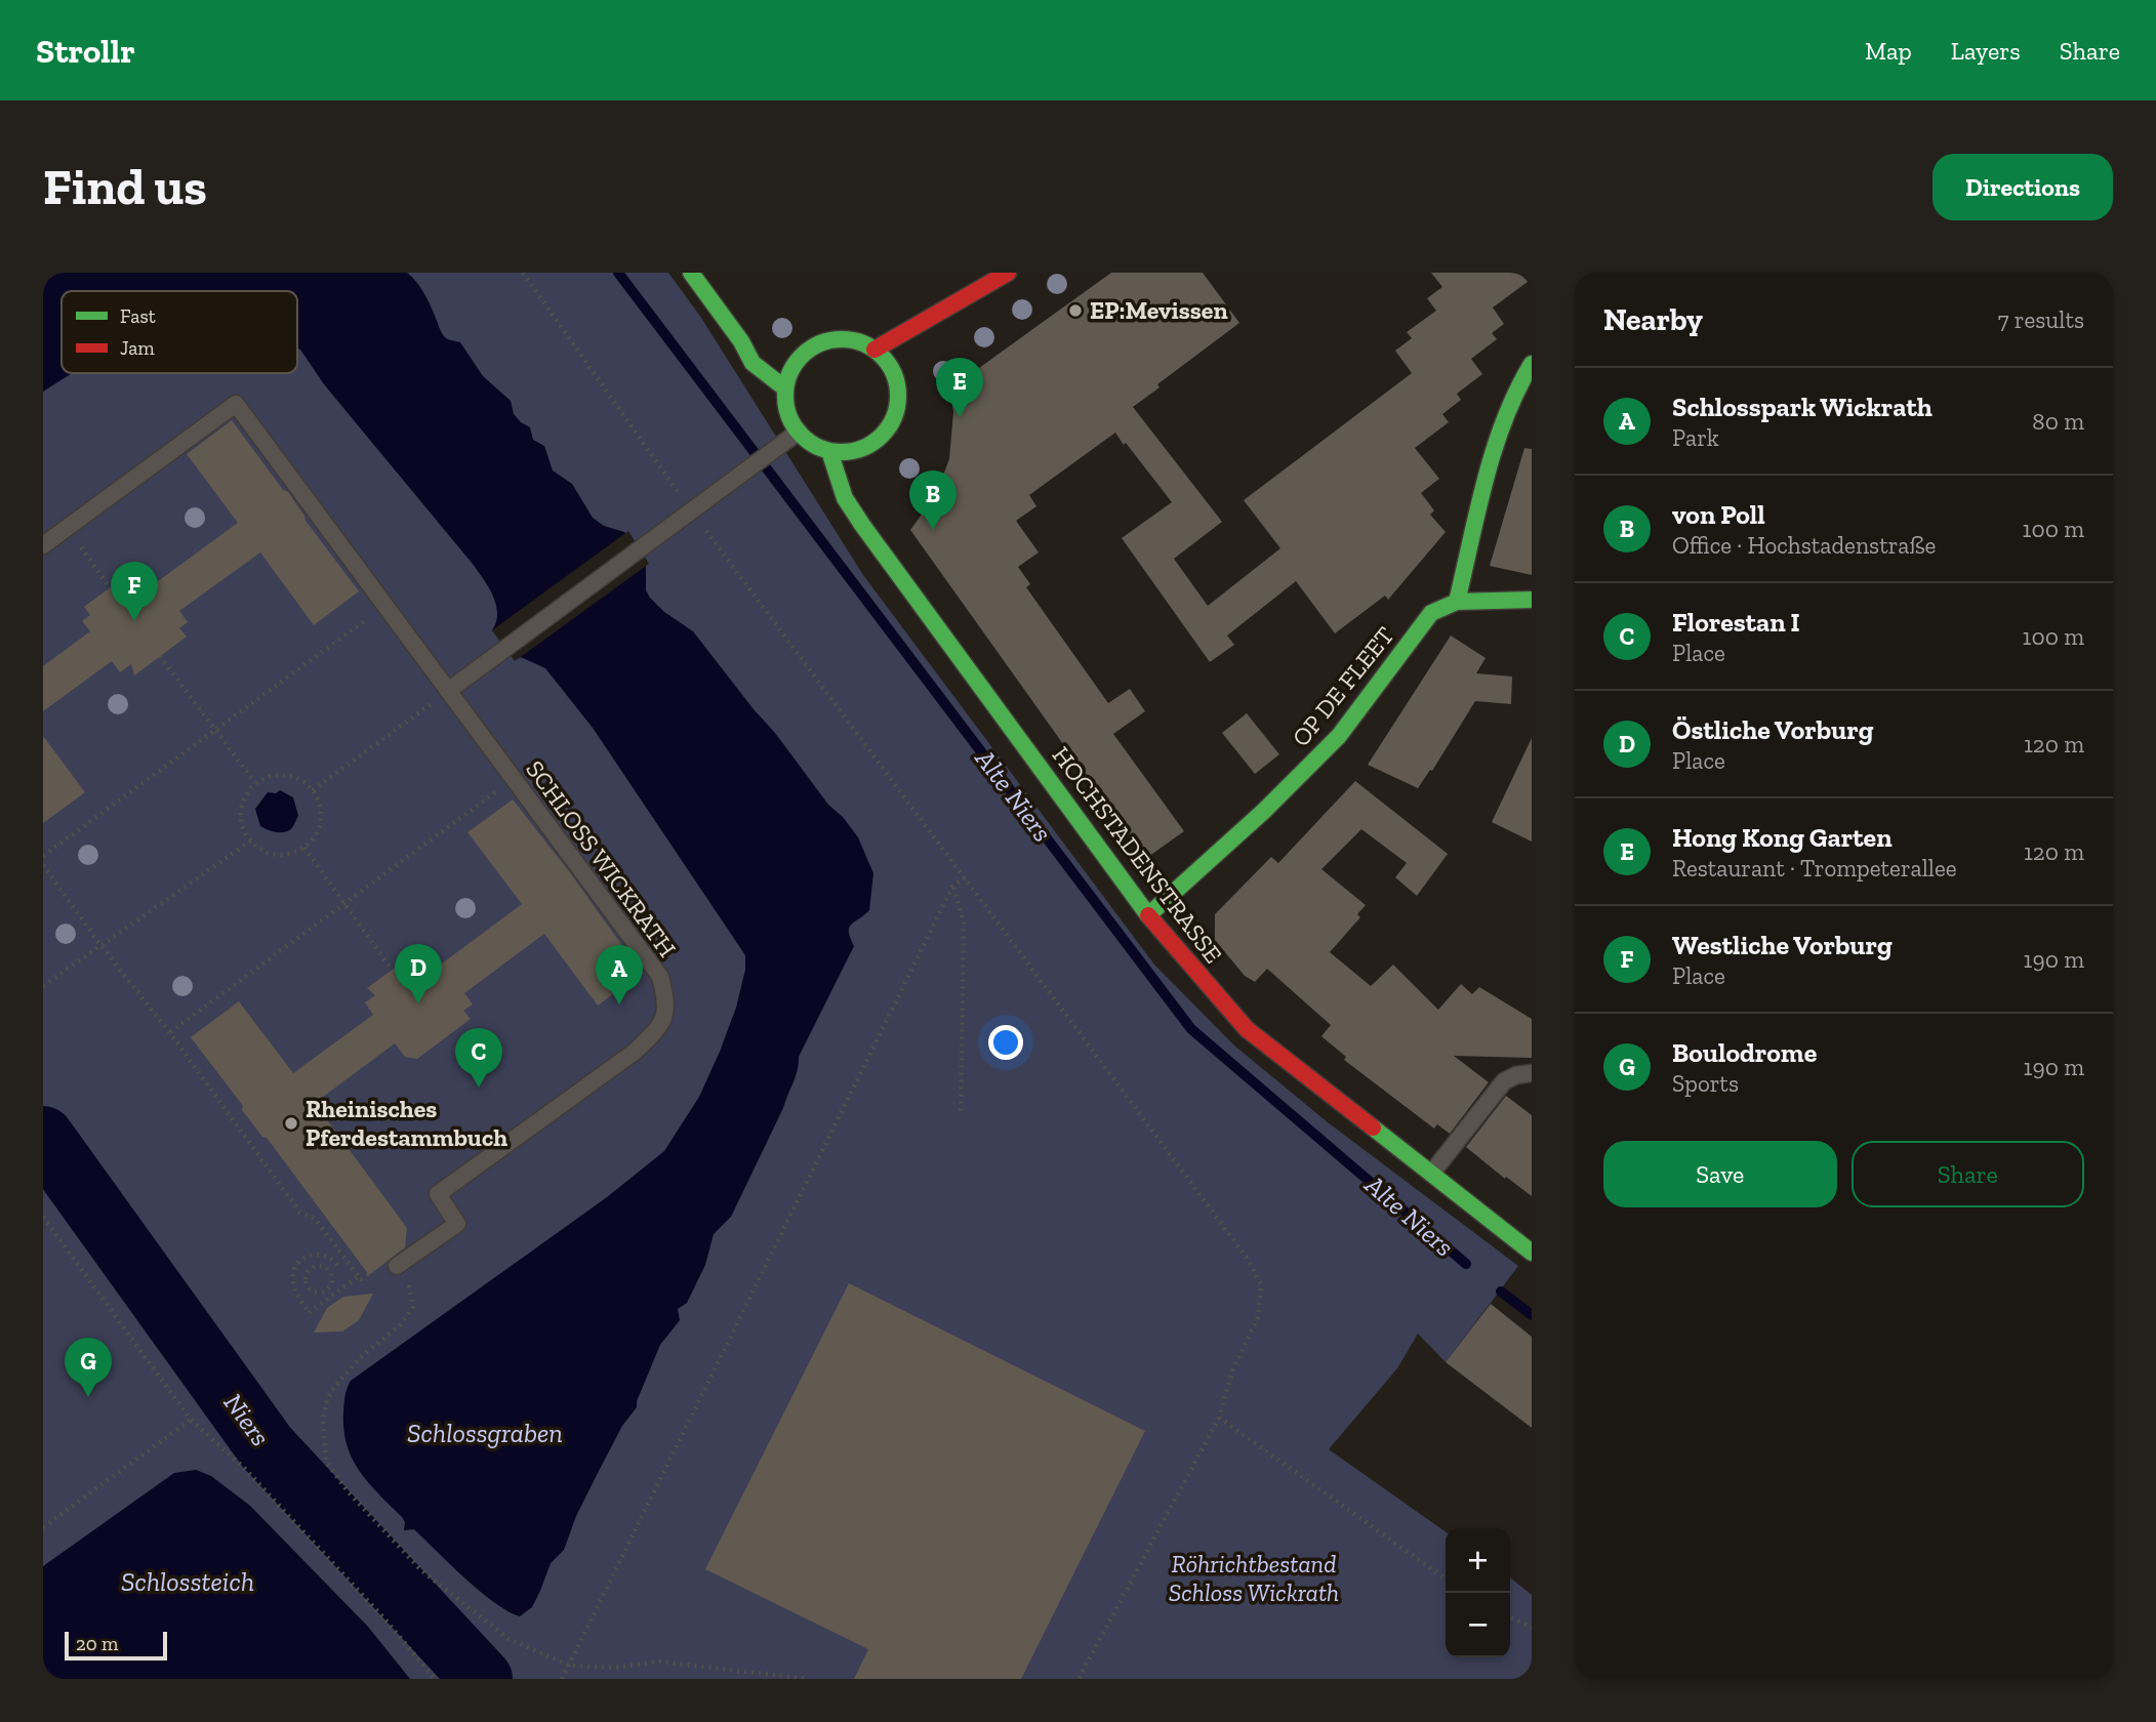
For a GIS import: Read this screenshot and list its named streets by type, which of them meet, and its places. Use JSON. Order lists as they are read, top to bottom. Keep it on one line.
{"streets":{"main road":["OP DE FLEET","HOCHSTADENSTRASSE"],"lane":["SCHLOSS WICKRATH"]},"crossings":[["OP DE FLEET","HOCHSTADENSTRASSE"]],"water":["Alte Niers","Niers","Schlossgraben","Schlossteich"],"parks":["Röhrichtbestand Schloss Wickrath"],"places":["EP:Mevissen","Rheinisches Pferdestammbuch"],"legend":["Fast","Jam"],"scale_bar":"20 m","page":{"header":"Strollr","nav":["Map","Layers","Share"],"buttons":["Directions",["Save","Share"]],"title":"Find us","heading":["Nearby","7 results"],"pins":["E","B","F","D","A","C","G"],"list":[{"mark":"A","name":"Schlosspark Wickrath","note":"Park","value":"80 m"},{"mark":"B","name":"von Poll","note":"Office · Hochstadenstraße","value":"100 m"},{"mark":"C","name":"Florestan I","note":"Place","value":"100 m"},{"mark":"D","name":"Östliche Vorburg","note":"Place","value":"120 m"},{"mark":"E","name":"Hong Kong Garten","note":"Restaurant · Trompeterallee","value":"120 m"},{"mark":"F","name":"Westliche Vorburg","note":"Place","value":"190 m"},{"mark":"G","name":"Boulodrome","note":"Sports","value":"190 m"}],"map_buttons":["+","−"],"scale":"20 m"}}
